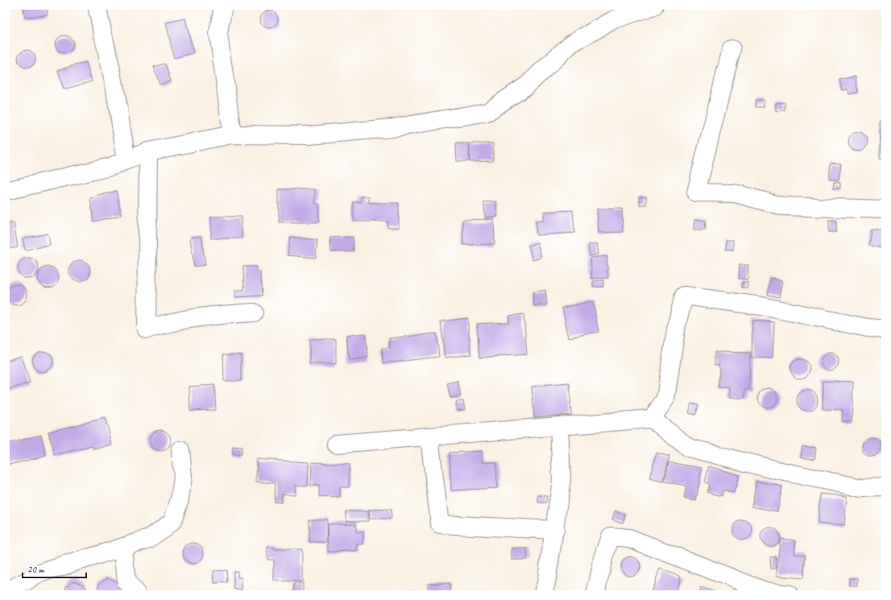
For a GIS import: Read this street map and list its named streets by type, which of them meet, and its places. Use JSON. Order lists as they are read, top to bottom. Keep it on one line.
{"scale_bar":"20 m"}
